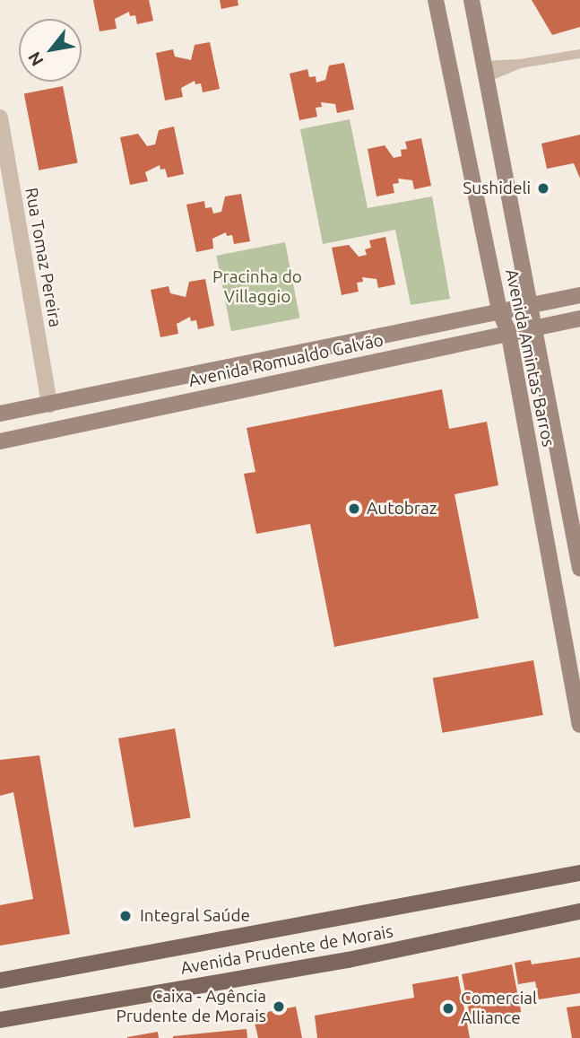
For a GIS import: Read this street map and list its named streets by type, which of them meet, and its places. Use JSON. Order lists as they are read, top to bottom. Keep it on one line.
{"streets":{"main road":["Avenida Amintas Barros","Avenida Romualdo Galvão","Avenida Prudente de Morais"],"street":["Rua Tomaz Pereira"]},"crossings":[["Rua Tomaz Pereira","Avenida Romualdo Galvão"],["Avenida Amintas Barros","Avenida Romualdo Galvão"]],"parks":["Pracinha do Villaggio"],"places":["Sushideli","Autobraz","Integral Saúde","Caixa - Agência Prudente de Morais","Comercial Alliance"],"north":"bottom left"}
